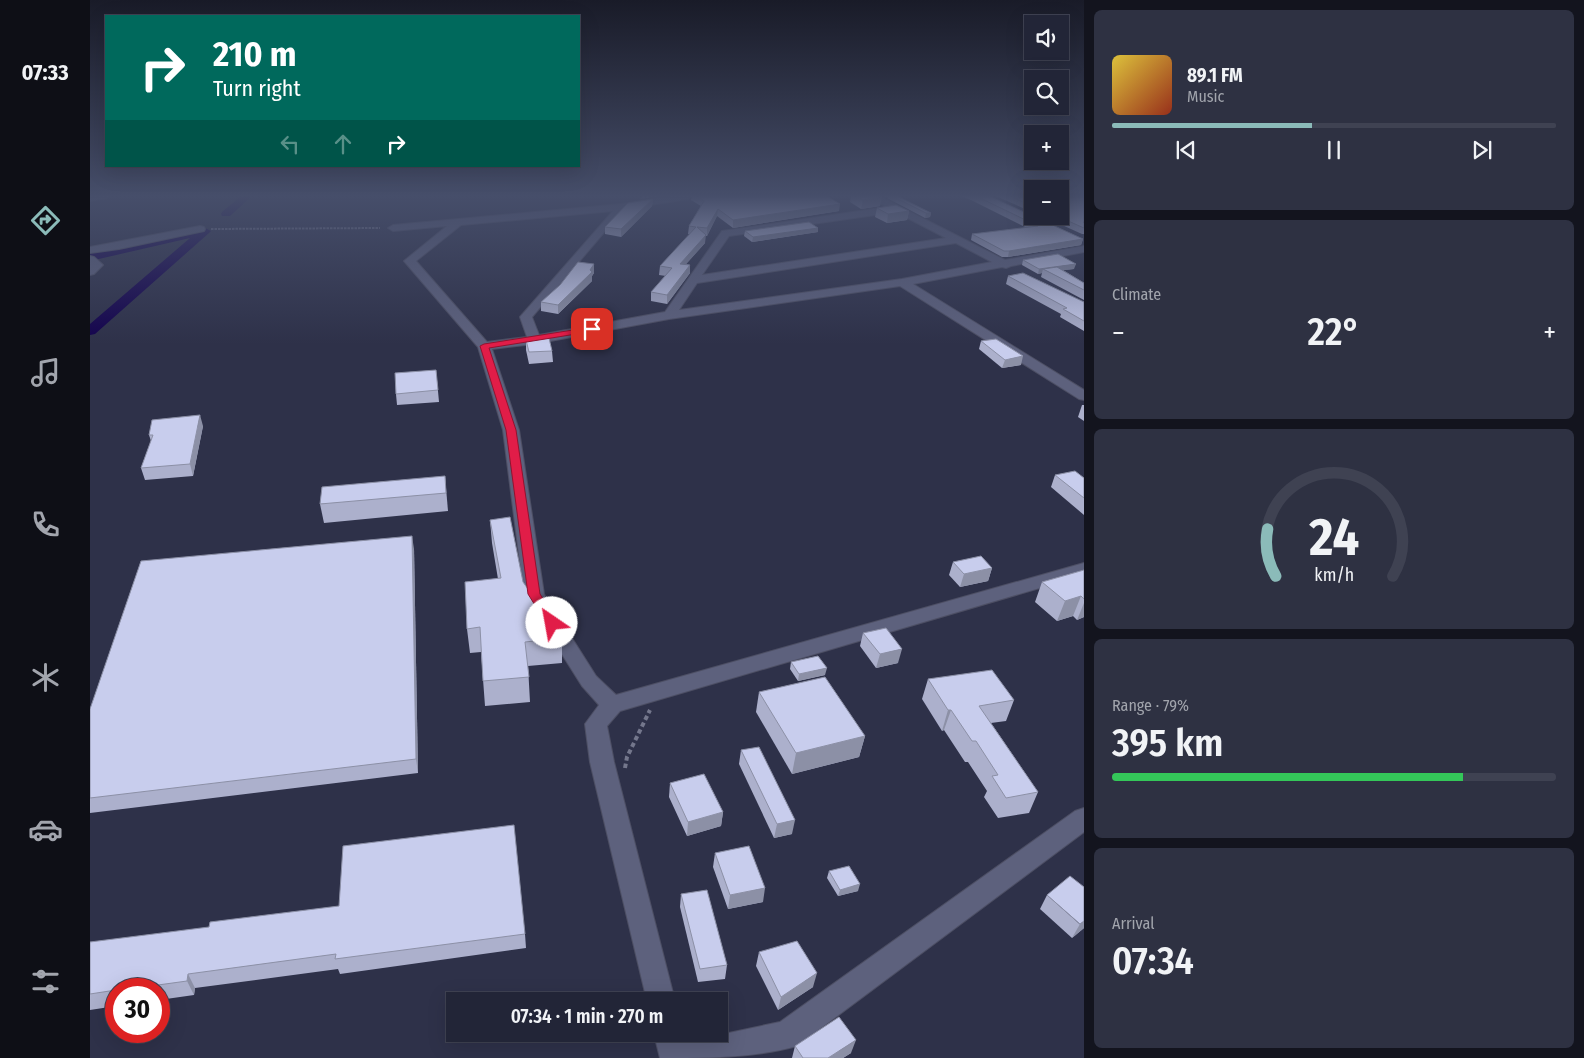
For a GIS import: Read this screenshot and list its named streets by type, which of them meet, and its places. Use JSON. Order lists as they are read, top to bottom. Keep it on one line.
{"page":{"tabs":"07:33","map_buttons":["+","−"],"turn":["210 m","Turn right"],"song":["89.1 FM","Music"],"tile":["Climate",["Range · 79%","395 km"],["Arrival","07:34"]],"heat":["−","22°","+"],"limit":"30","trip":"07:34 · 1 min · 270 m","gauge":["24","km/h"]}}
